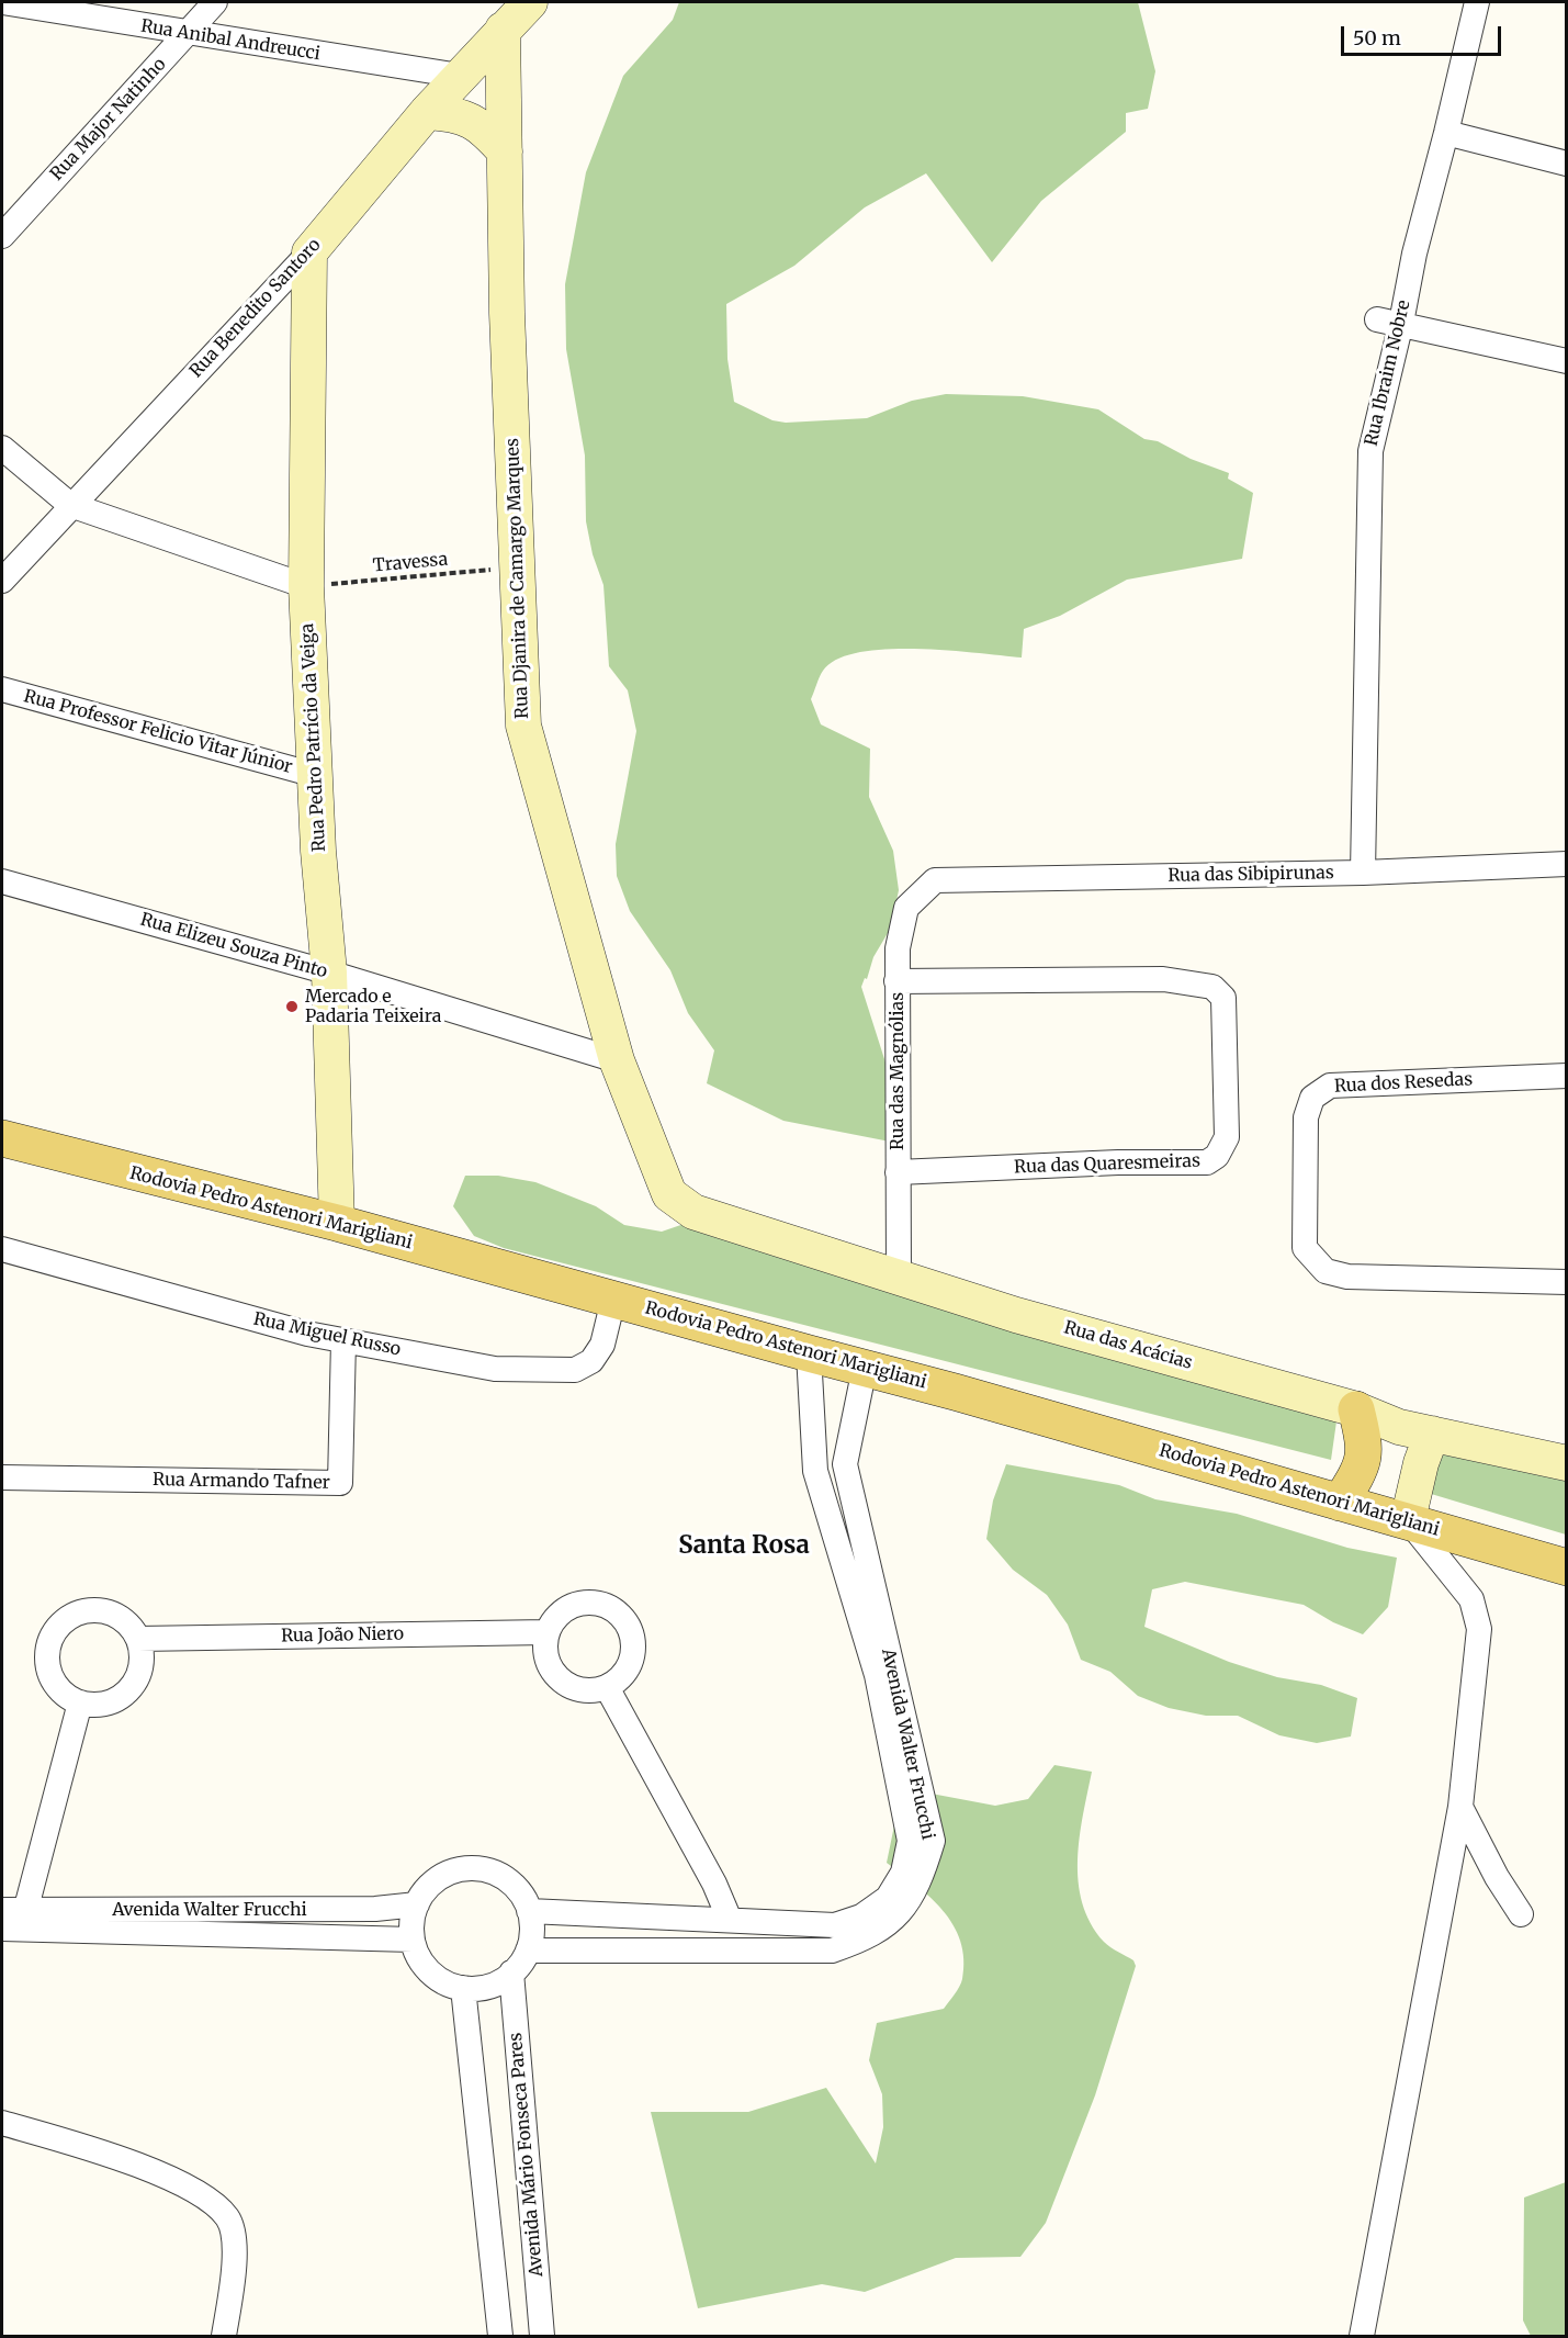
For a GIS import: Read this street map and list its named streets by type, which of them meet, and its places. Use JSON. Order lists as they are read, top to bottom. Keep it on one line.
{"streets":{"main road":["Rodovia Pedro Astenori Marigliani"],"street":["Rua Anibal Andreucci","Rua Major Natinho","Rua Benedito Santoro","Rua Ibraim Nobre","Rua Djanira de Camargo Marques","Rua Professor Felicio Vitar Júnior","Rua Pedro Patrício da Veiga","Rua das Sibipirunas","Rua Elizeu Souza Pinto","Rua das Magnólias","Rua dos Resedas","Rua das Quaresmeiras","Rua Miguel Russo","Rua das Acácias","Rua Armando Tafner","Rua João Niero","Avenida Walter Frucchi","Avenida Mário Fonseca Pares"],"path":["Travessa"]},"crossings":[["Rua Anibal Andreucci","Rua Major Natinho"],["Rua Anibal Andreucci","Rua Benedito Santoro"],["Rua Benedito Santoro","Rua Djanira de Camargo Marques"],["Rua Benedito Santoro","Rua Pedro Patrício da Veiga"],["Rua Ibraim Nobre","Rua das Sibipirunas"],["Travessa","Rua Djanira de Camargo Marques"],["Travessa","Rua Pedro Patrício da Veiga"],["Rua Djanira de Camargo Marques","Rua Elizeu Souza Pinto"],["Rua Djanira de Camargo Marques","Rua das Acácias"],["Rua Professor Felicio Vitar Júnior","Rua Pedro Patrício da Veiga"],["Rua Pedro Patrício da Veiga","Rua Elizeu Souza Pinto"],["Rua Pedro Patrício da Veiga","Rodovia Pedro Astenori Marigliani"],["Rua das Sibipirunas","Rua das Magnólias"],["Rua das Magnólias","Rua das Quaresmeiras"],["Rua das Magnólias","Rua das Acácias"],["Rodovia Pedro Astenori Marigliani","Rua Miguel Russo"],["Rodovia Pedro Astenori Marigliani","Avenida Walter Frucchi"],["Rua Miguel Russo","Rua Armando Tafner"],["Avenida Walter Frucchi","Avenida Mário Fonseca Pares"]],"districts":["Santa Rosa"],"places":["Mercado e Padaria Teixeira"],"scale_bar":"50 m"}
